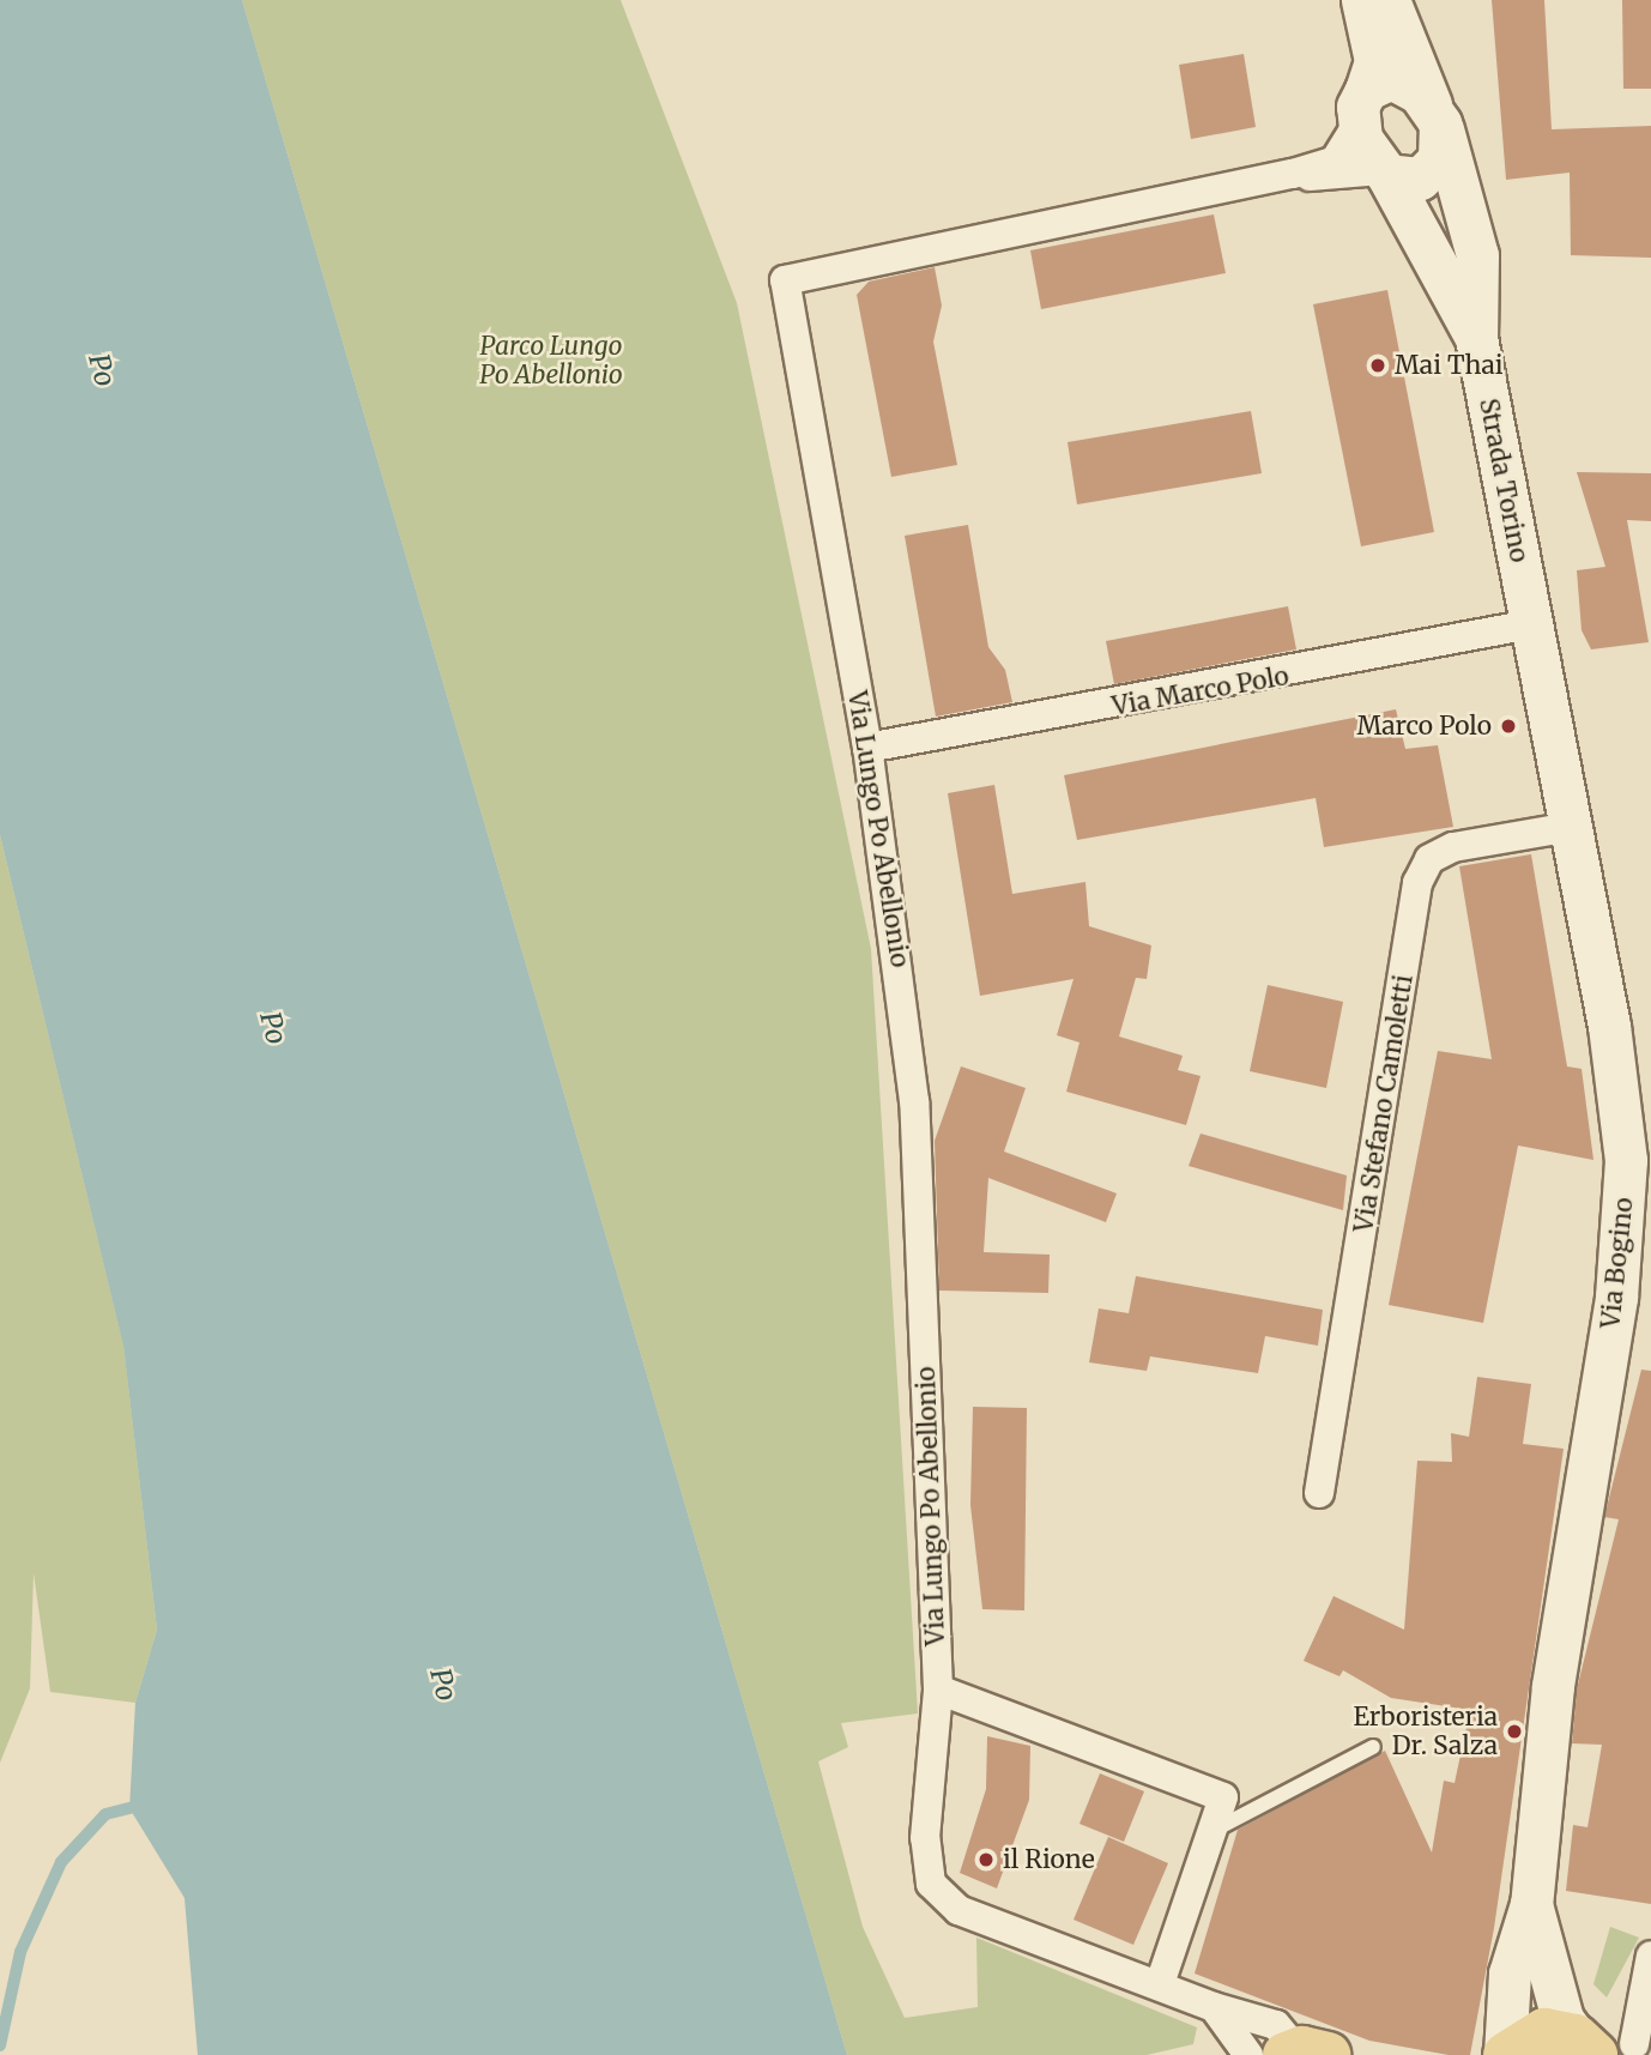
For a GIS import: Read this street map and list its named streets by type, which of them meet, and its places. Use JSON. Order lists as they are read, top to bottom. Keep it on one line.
{"streets":{"main road":["Strada Torino","Via Bogino"],"street":["Via Marco Polo","Via Lungo Po Abellonio","Via Stefano Camoletti"]},"crossings":[["Strada Torino","Via Marco Polo"],["Strada Torino","Via Lungo Po Abellonio"],["Strada Torino","Via Bogino"],["Via Marco Polo","Via Lungo Po Abellonio"],["Via Marco Polo","Via Bogino"],["Via Stefano Camoletti","Via Bogino"]],"water":["Po"],"parks":["Parco Lungo Po Abellonio"],"places":["Mai Thai","Marco Polo","Erboristeria Dr. Salza","il Rione"]}
